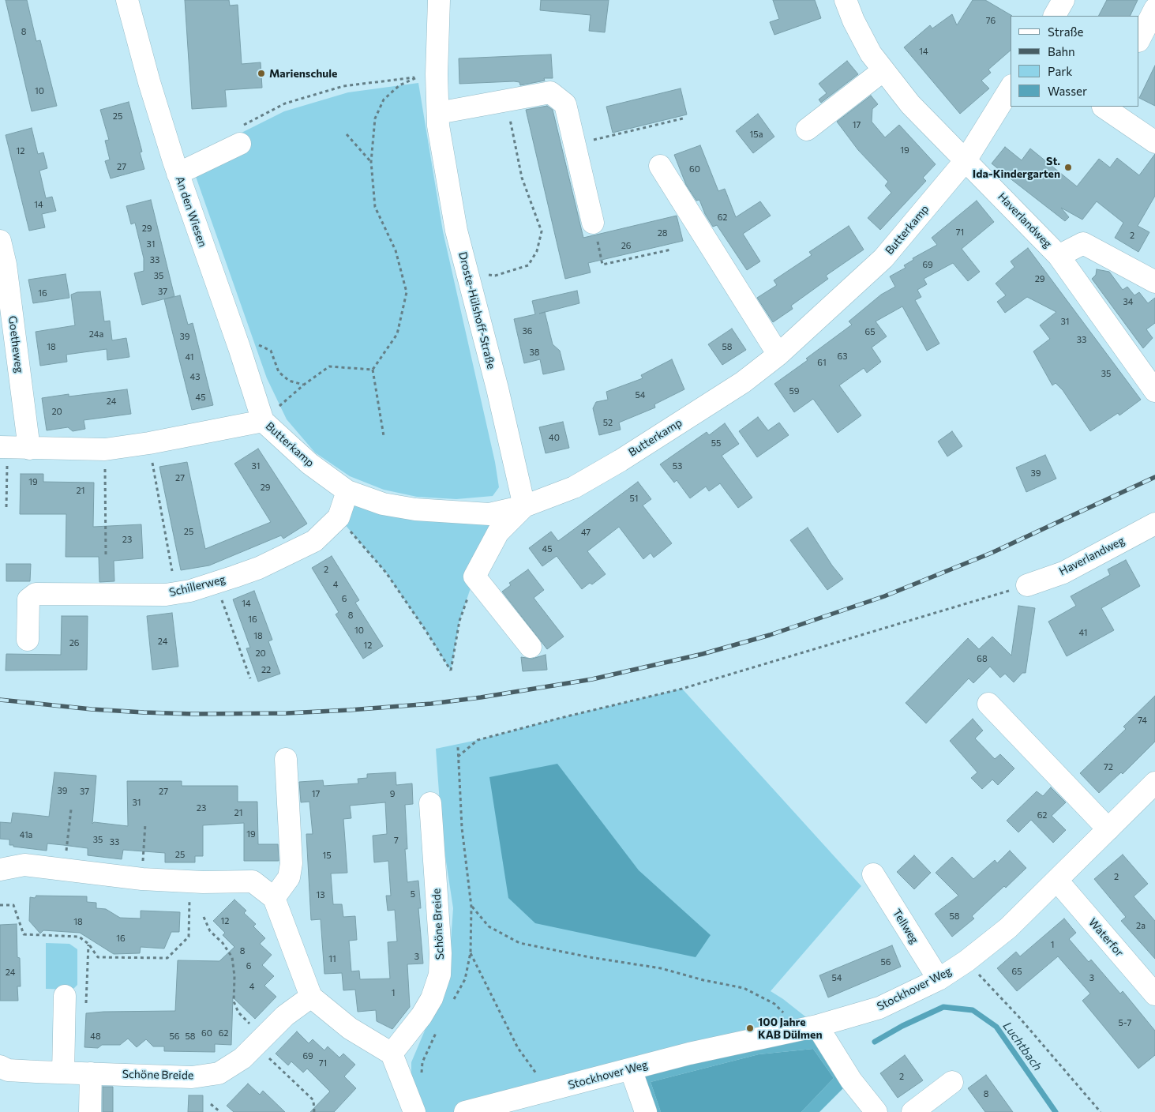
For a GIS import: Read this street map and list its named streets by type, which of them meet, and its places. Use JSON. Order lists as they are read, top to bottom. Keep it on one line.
{"streets":{"street":["An den Wiesen","Haverlandweg","Butterkamp","Droste-Hülshoff-Straße","Goetheweg","Schillerweg","Schöne Breide","Tellweg","Waterfor","Stockhover Weg"]},"crossings":[["An den Wiesen","Butterkamp"],["Haverlandweg","Butterkamp"],["Butterkamp","Droste-Hülshoff-Straße"],["Butterkamp","Goetheweg"],["Tellweg","Stockhover Weg"],["Waterfor","Stockhover Weg"]],"water":["Luchtbach"],"places":["Marienschule","St. Ida-Kindergarten","100 Jahre KAB Dülmen"],"house_numbers":["76","8","14","10","25","17","15a","19","12","27","60","14","62","29","71","28","2","31","26","33","69","35","29","37","16","34","31","36","65","24a","39","33","18","58","38","63","41","61","35","43","59","54","45","24","20","52","40","55","31","53","39","27","19","29","21","51","25","47","23","45","2","4","6","14","8","16","10","41","18","24","26","12","20","68","22","74","72","39","37","27","17","9","31","23","21","62","19","41a","35","7","33","25","15","2","5","13","58","12","18","2a","16","1","8","3","11","56","6","65","24","54","3","4","1","5-7","60","62","48","56","58","69","71","2","8"],"legend":["Straße","Bahn","Park","Wasser"]}
